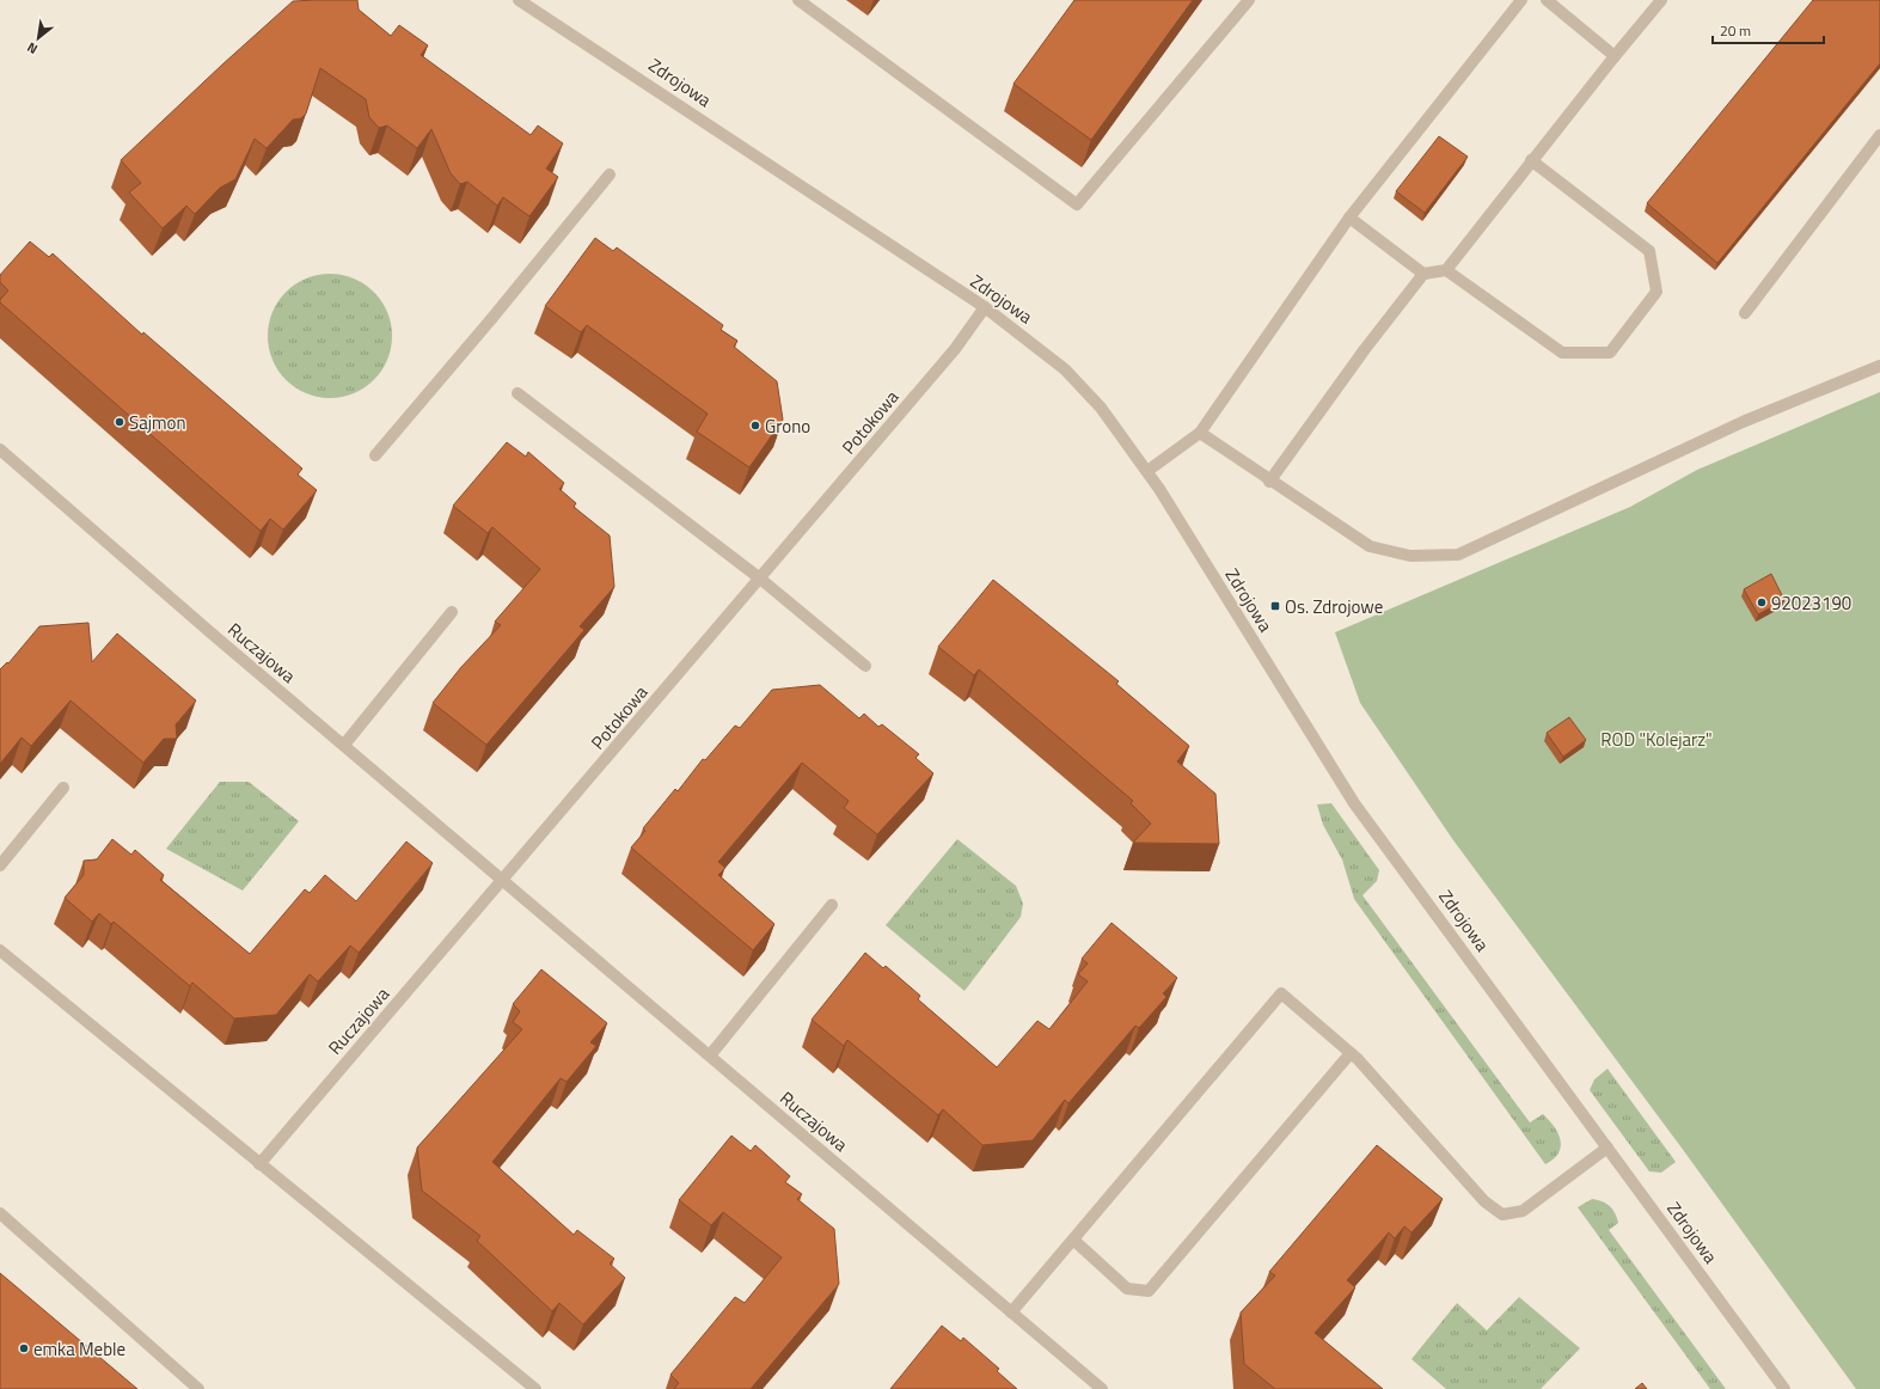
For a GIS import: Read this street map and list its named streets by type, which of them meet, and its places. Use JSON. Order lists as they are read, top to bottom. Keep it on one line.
{"streets":{"street":["Zdrojowa","Potokowa","Ruczajowa"]},"crossings":[["Zdrojowa","Potokowa"],["Potokowa","Ruczajowa"]],"parks":["ROD \"Kolejarz\""],"places":{"other":["Sajmon","Grono","92023190","emka Meble"],"transit":["Os. Zdrojowe"]},"scale_bar":"20 m","north":"bottom left"}
